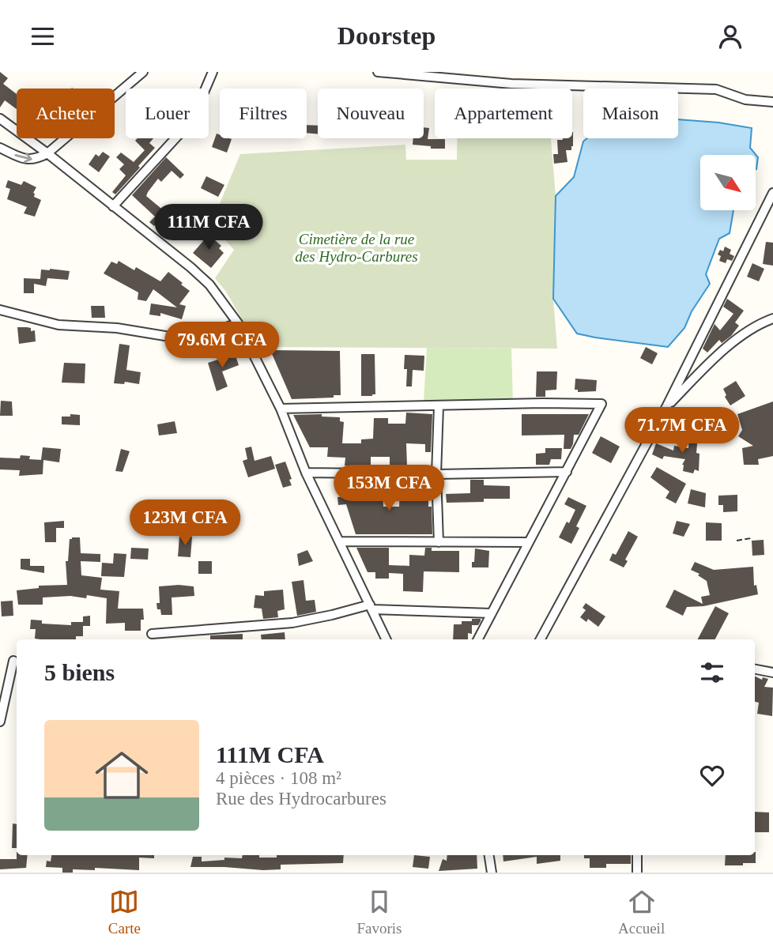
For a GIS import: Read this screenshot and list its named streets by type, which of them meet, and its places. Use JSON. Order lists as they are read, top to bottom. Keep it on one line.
{"parks":["Cimetière de la rue des Hydro-Carbures"],"north":"bottom right","page":{"header":"Doorstep","chip":["Acheter","Louer","Filtres","Nouveau","Appartement","Maison"],"price":["111M CFA","79.6M CFA","71.7M CFA","153M CFA","123M CFA"],"heading":"5 biens","list":[{"name":"111M CFA","note":"4 pièces · 108 m² · Rue des Hydrocarbures"}],"tabs":["Carte","Favoris","Accueil"]}}
